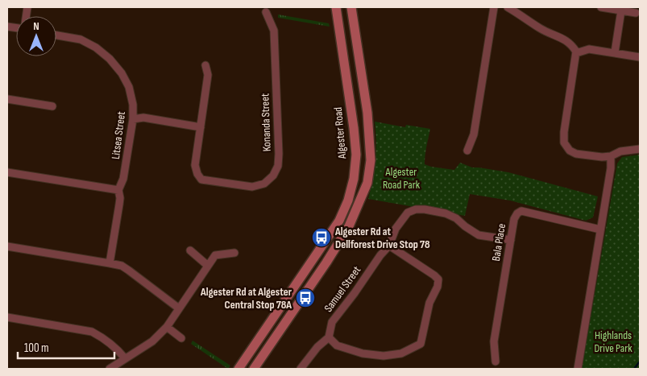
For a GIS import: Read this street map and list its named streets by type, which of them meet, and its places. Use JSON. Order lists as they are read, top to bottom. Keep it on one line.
{"streets":{"main road":["Algester Road"],"street":["Konanda Street","Litsea Street","Bala Place","Samuel Street"]},"crossings":[["Bala Place","Samuel Street"]],"parks":["Algester Road Park","Highlands Drive Park"],"places":{"bus stop":["Algester Rd at Dellforest Drive Stop 78","Algester Rd at Algester Central Stop 78A"]},"scale_bar":"100 m","north":"top"}
